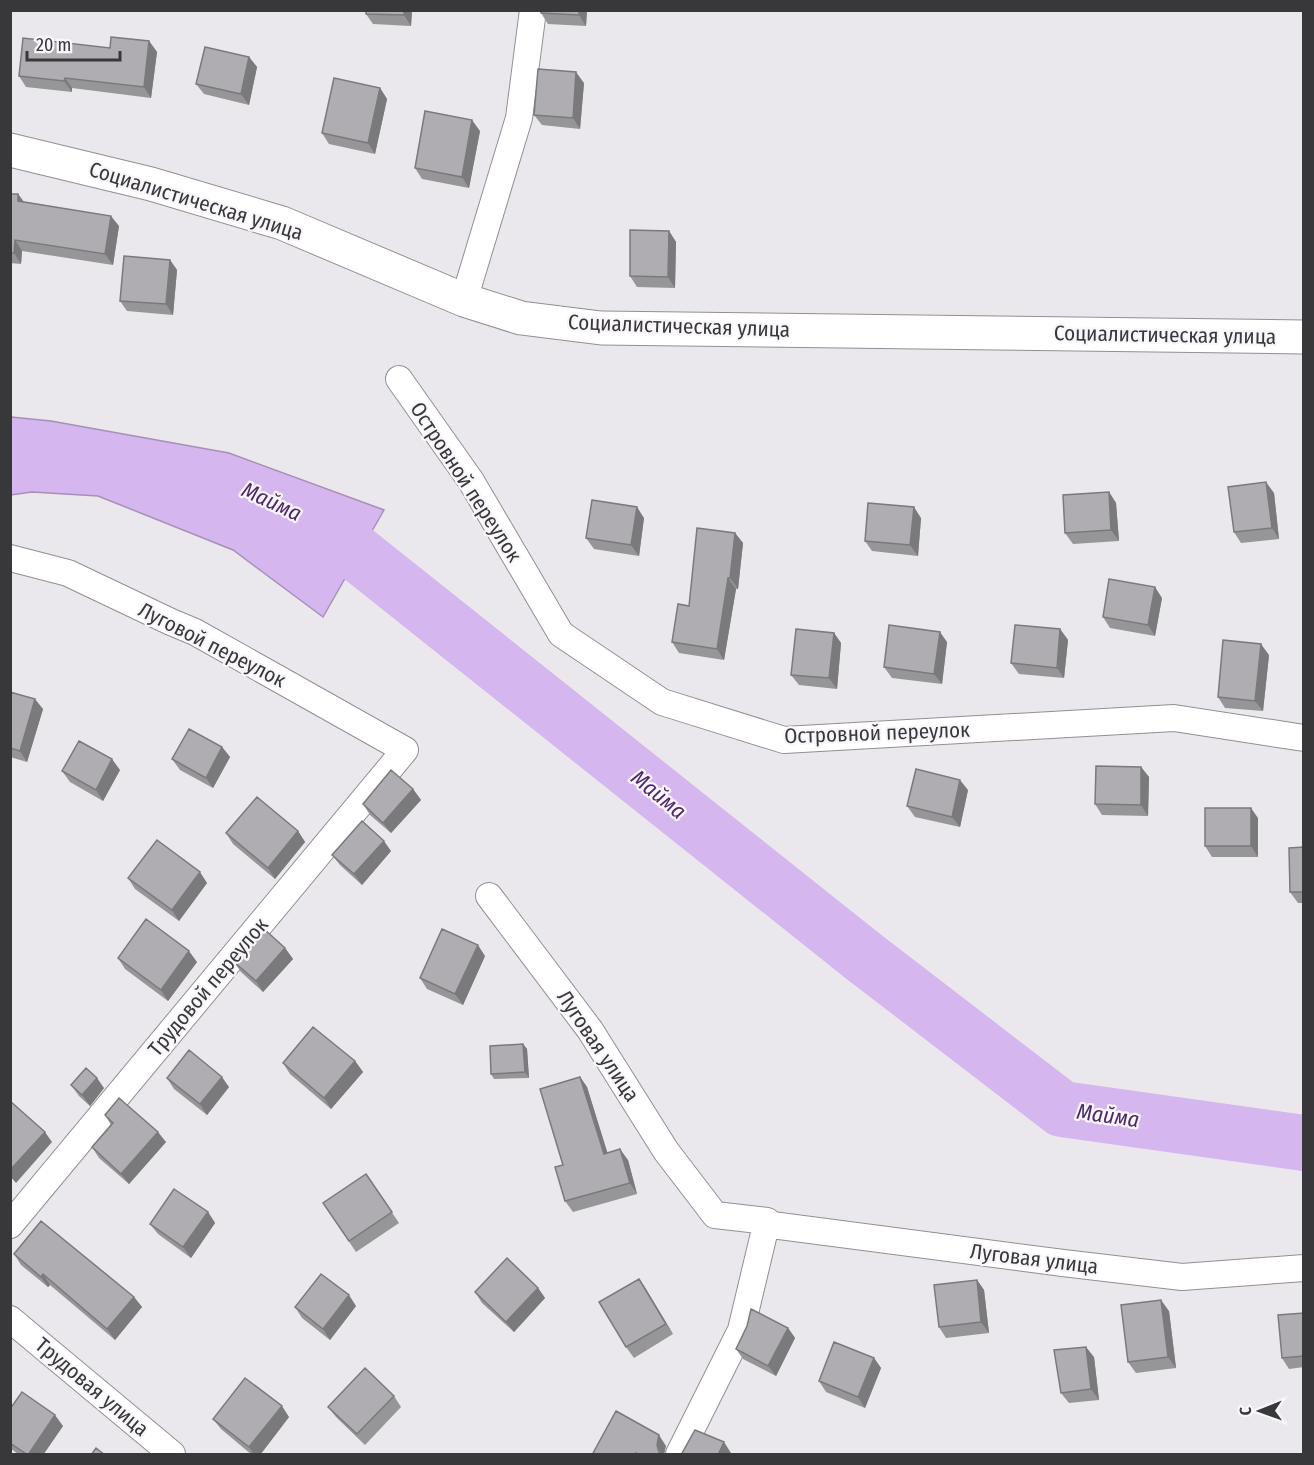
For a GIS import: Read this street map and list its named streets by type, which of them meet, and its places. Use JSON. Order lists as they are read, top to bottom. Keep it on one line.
{"streets":{"main road":["Социалистическая улица"],"street":["Островной переулок","Луговой переулок","Трудовой переулок","Луговая улица","Трудовая улица"]},"crossings":[["Луговой переулок","Трудовой переулок"]],"water":["Майма"],"scale_bar":"20 m","north":"left"}
